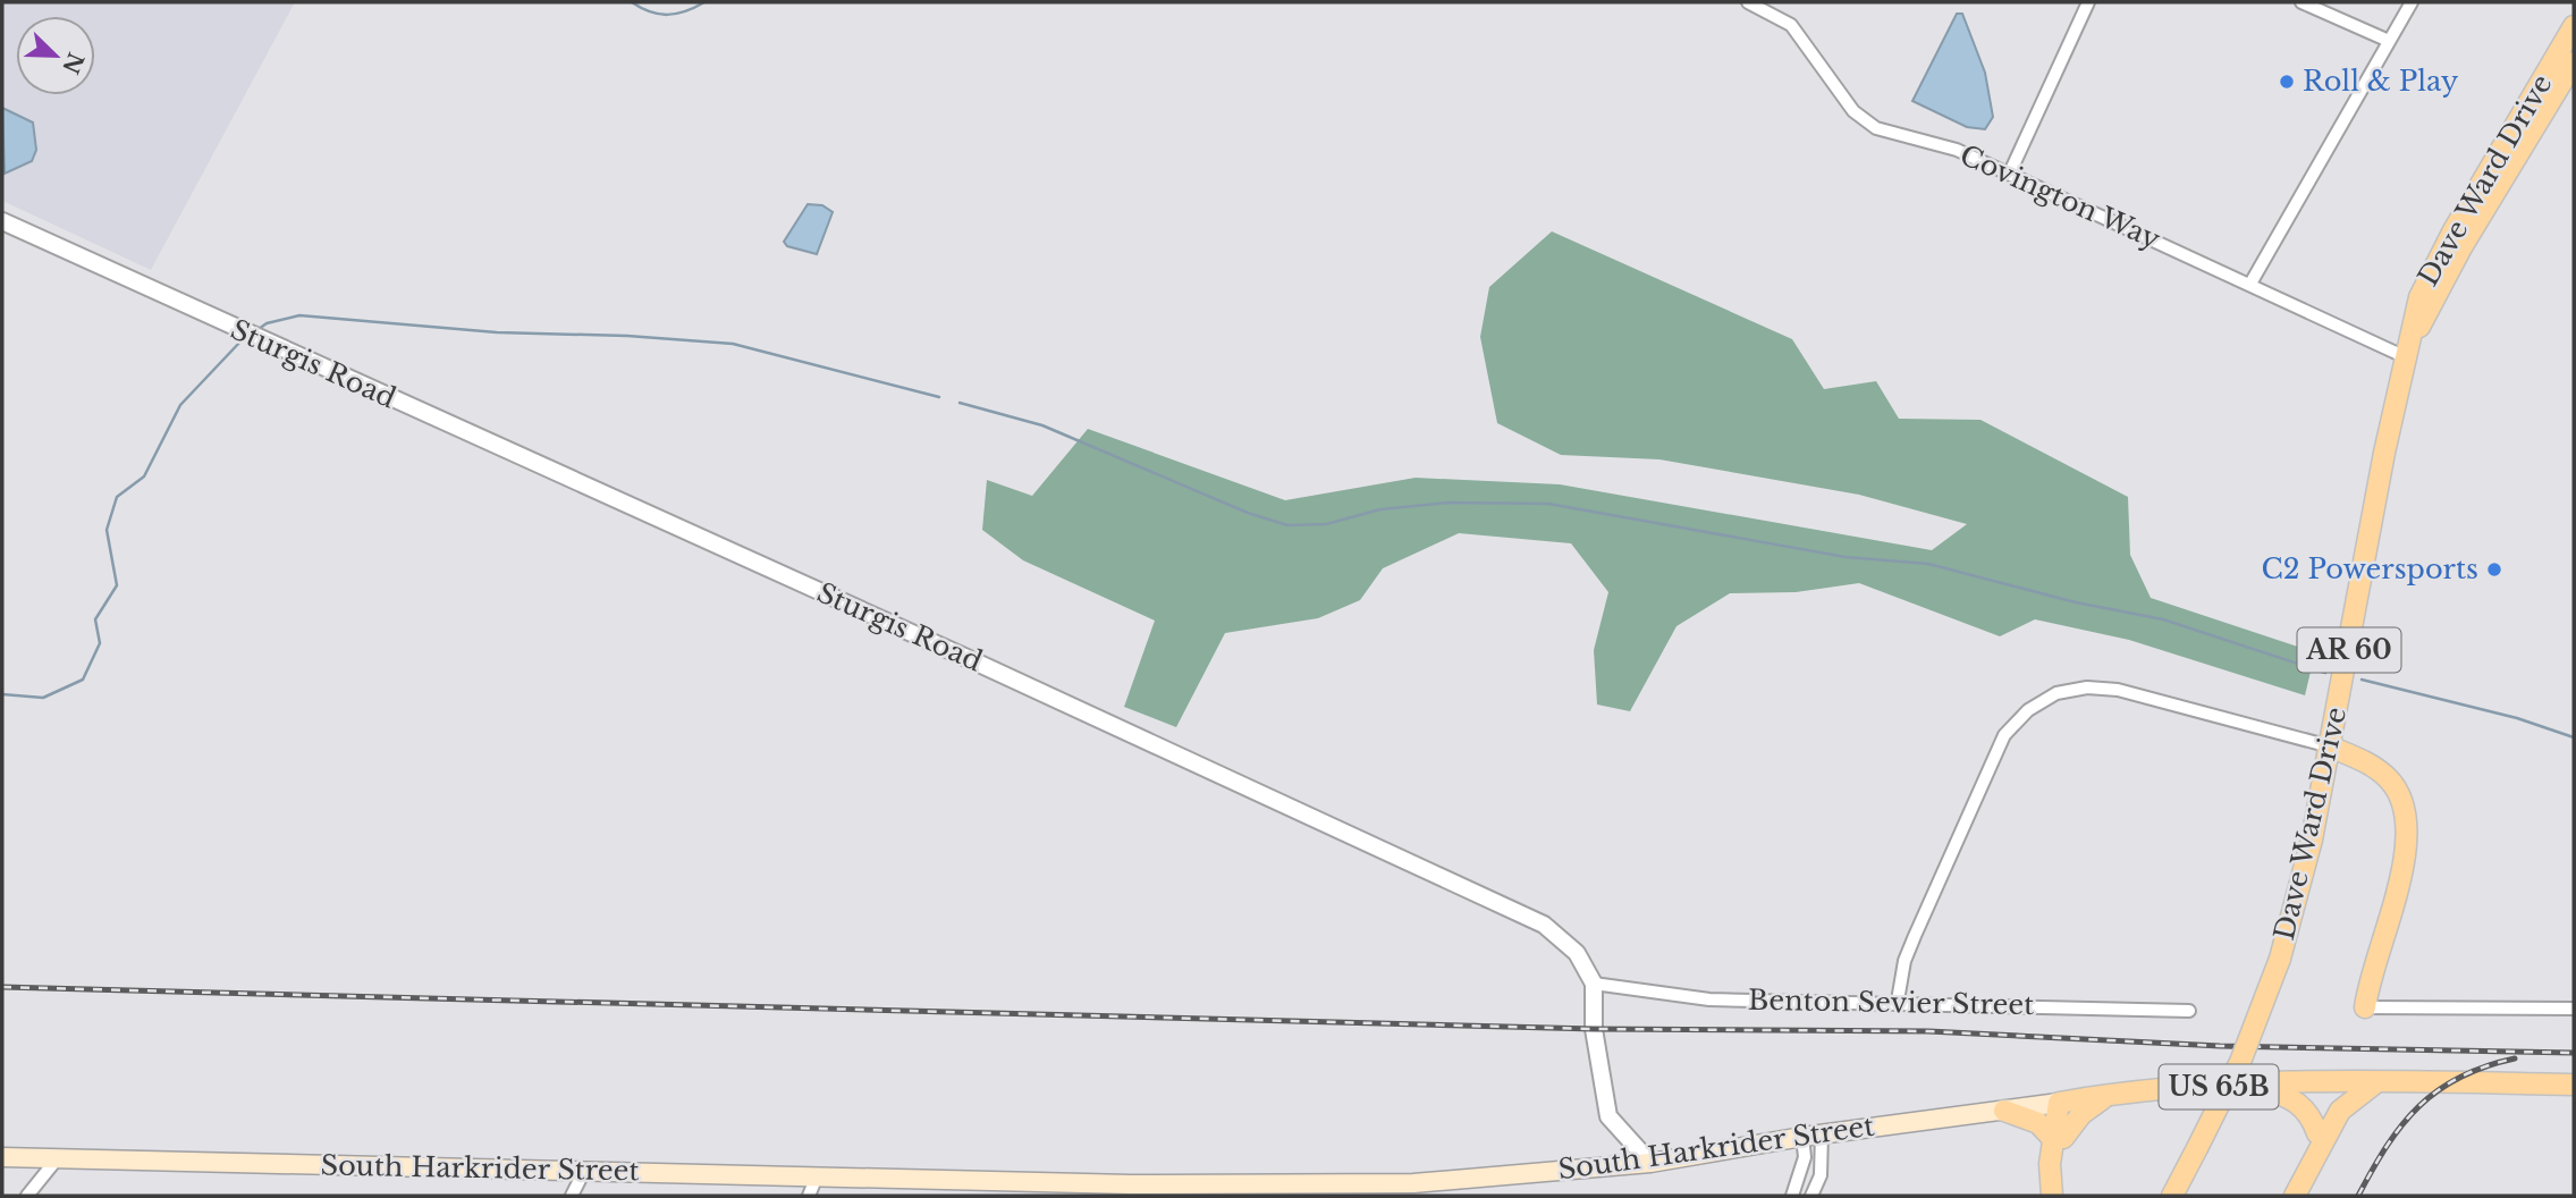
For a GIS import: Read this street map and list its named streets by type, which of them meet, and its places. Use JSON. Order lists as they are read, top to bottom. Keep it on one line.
{"streets":{"main road":["Dave Ward Drive","AR 60","US 65B","South Harkrider Street"],"street":["Covington Way","Sturgis Road","Benton Sevier Street"]},"crossings":[["Dave Ward Drive","Covington Way"],["Sturgis Road","Benton Sevier Street"],["US 65B","South Harkrider Street"]],"places":["Roll & Play","C2 Powersports"],"north":"bottom right"}
